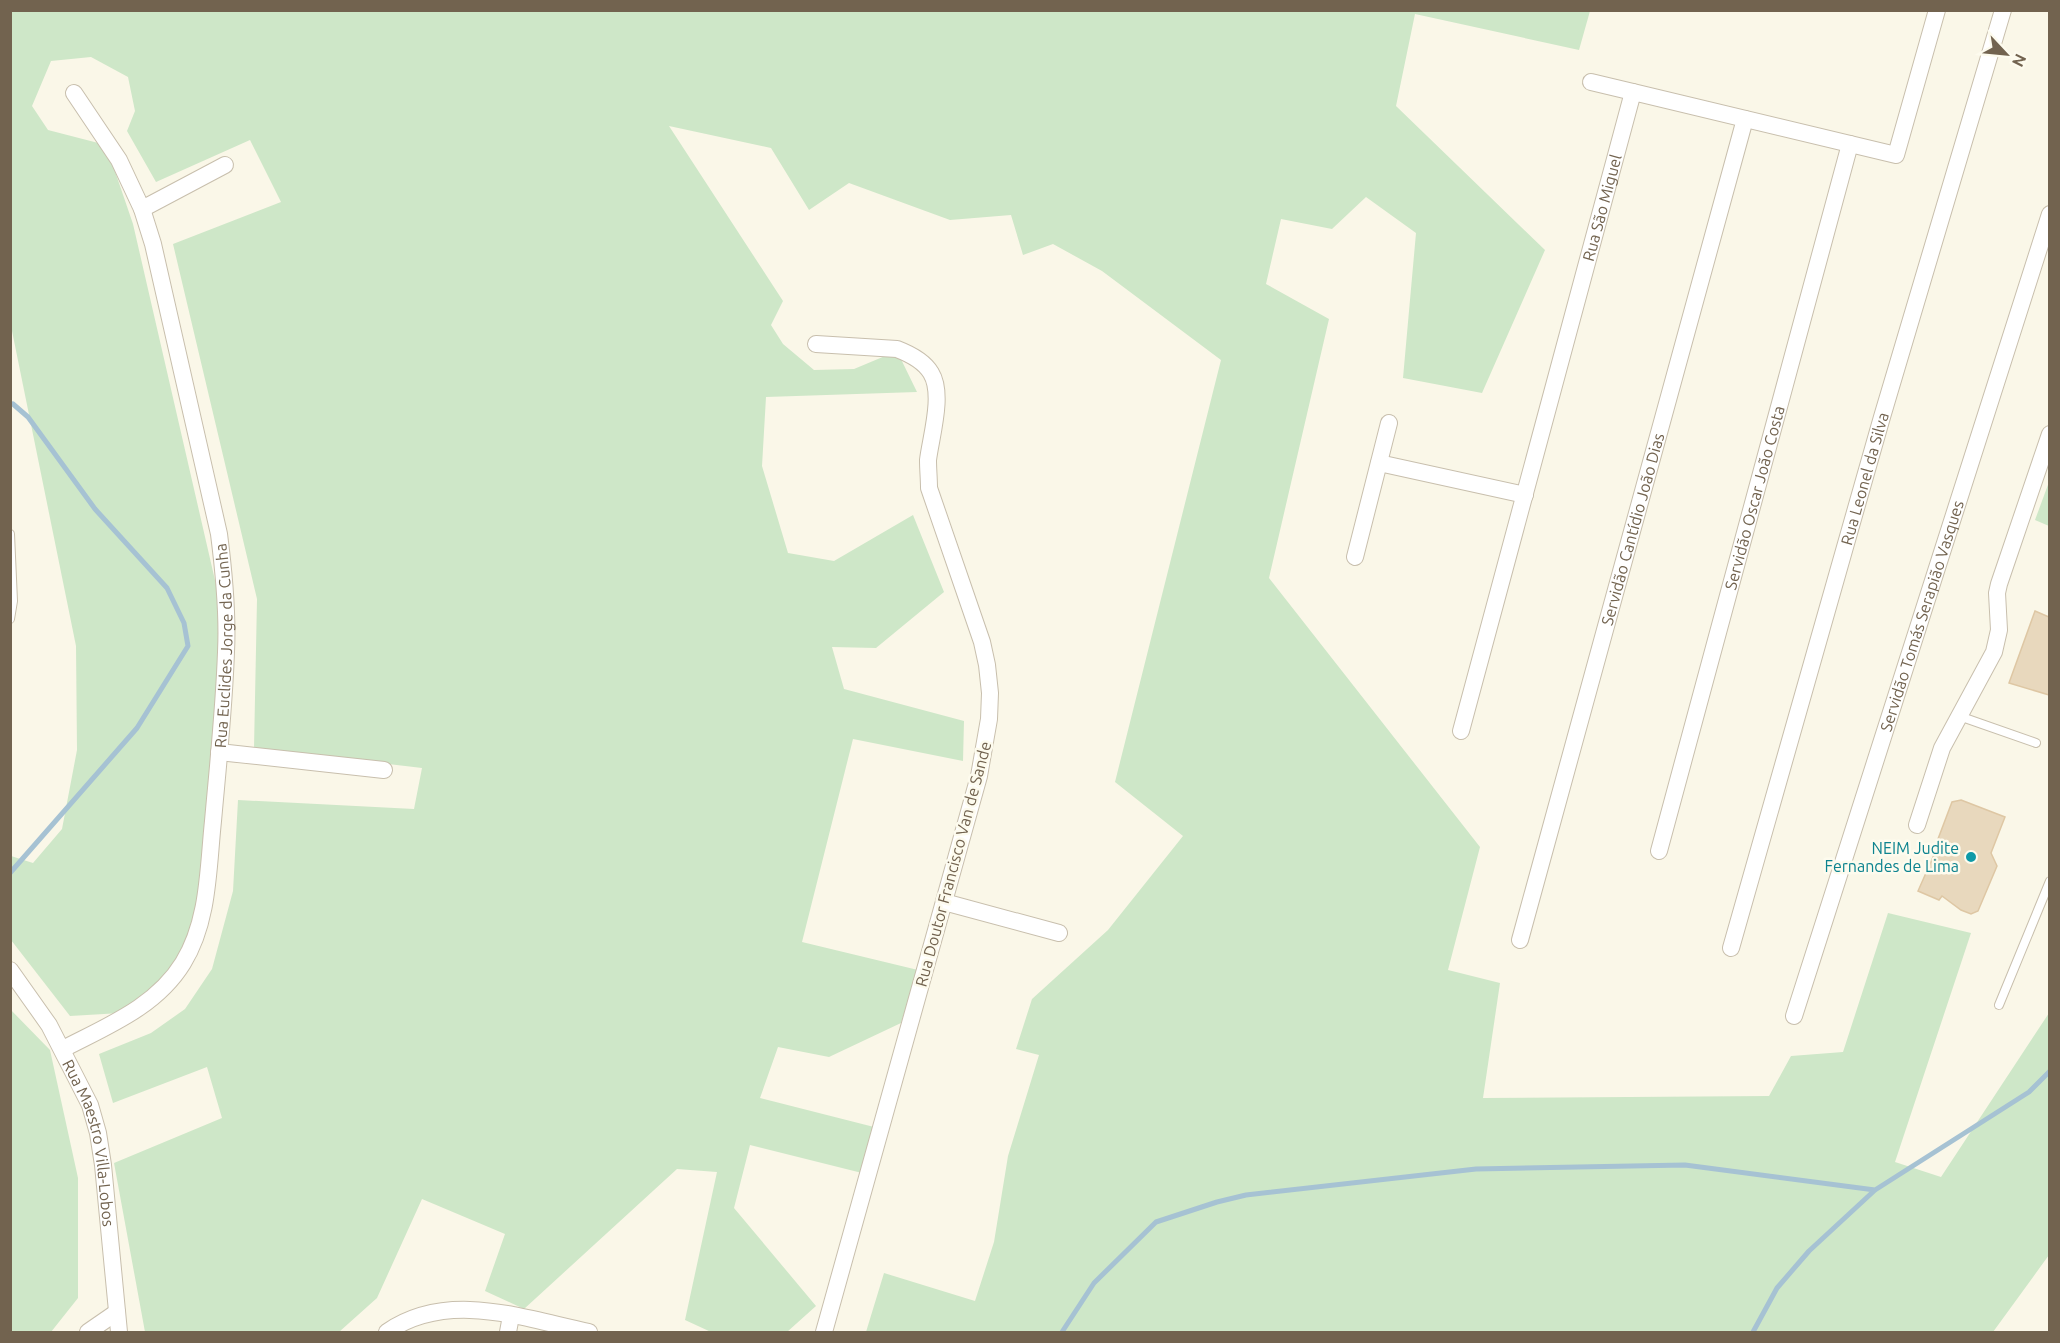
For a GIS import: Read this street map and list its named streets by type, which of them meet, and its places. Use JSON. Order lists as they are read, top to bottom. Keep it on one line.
{"streets":{"street":["Rua São Miguel","Rua Leonel da Silva","Servidão Oscar João Costa","Servidão Cantídio João Dias","Servidão Tomás Serapião Vasques","Rua Euclides Jorge da Cunha","Rua Doutor Francisco Van de Sande","Rua Maestro Villa-Lobos"]},"crossings":[["Rua Euclides Jorge da Cunha","Rua Maestro Villa-Lobos"]],"places":["NEIM Judite Fernandes de Lima"],"north":"bottom right"}
